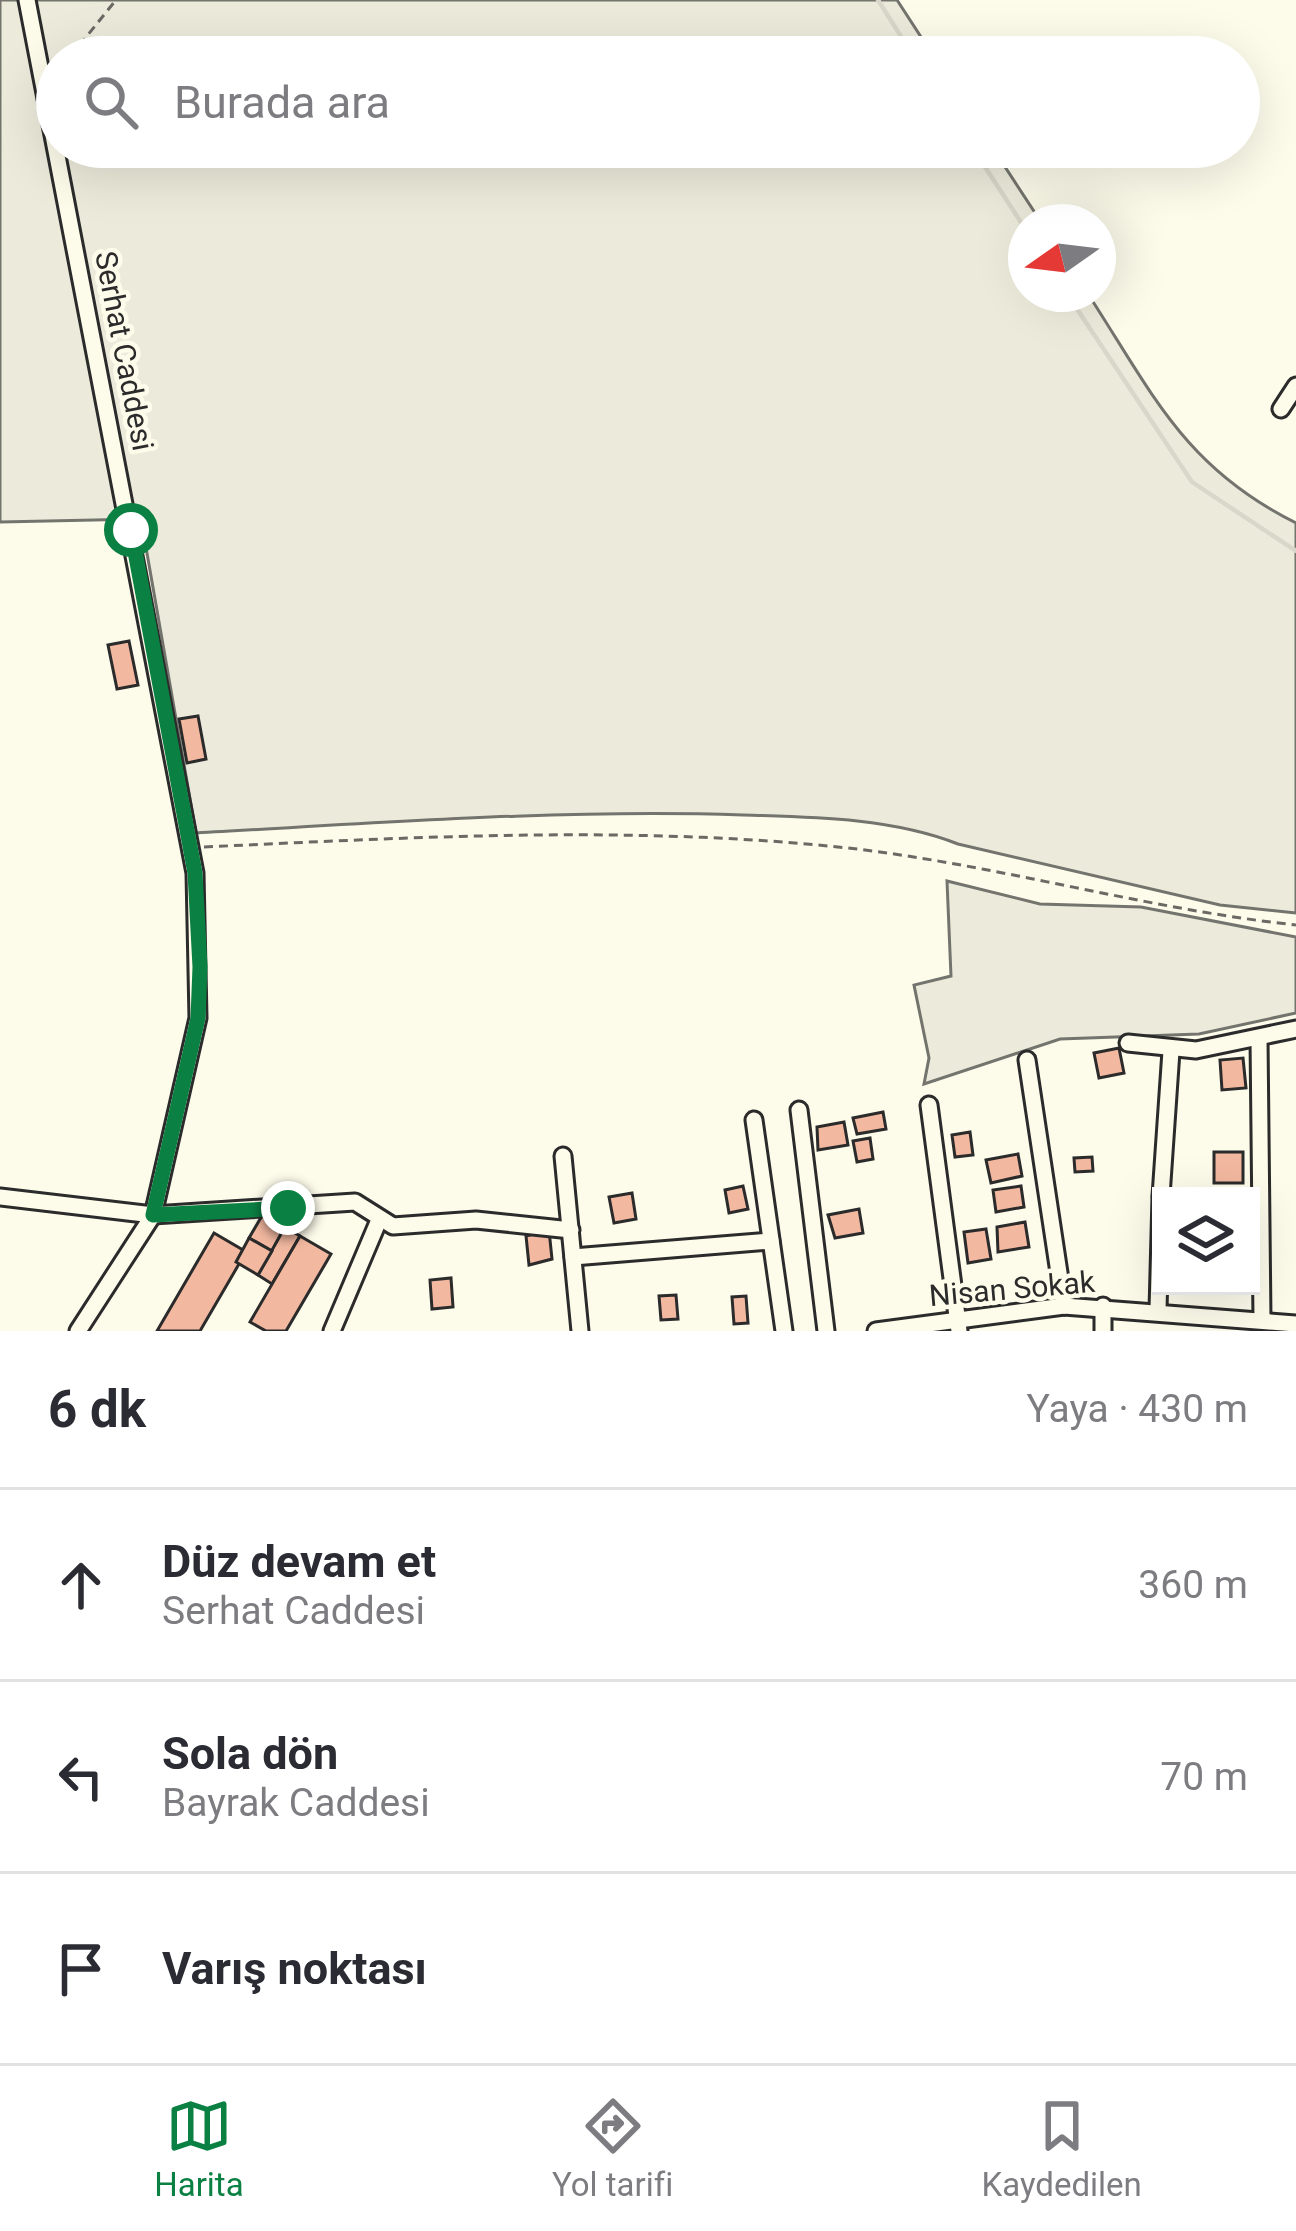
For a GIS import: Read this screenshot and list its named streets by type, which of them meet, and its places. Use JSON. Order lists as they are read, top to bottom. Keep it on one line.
{"streets":{"street":["Serhat Caddesi","Nisan Sokak"]},"north":"left","page":{"search":"Burada ara","heading":["6 dk","Yaya · 430 m"],"list":[["Düz devam et","Serhat Caddesi","360 m"],["Sola dön","Bayrak Caddesi","70 m"],"Varış noktası"],"nav":["Harita","Yol tarifi","Kaydedilen"]}}
